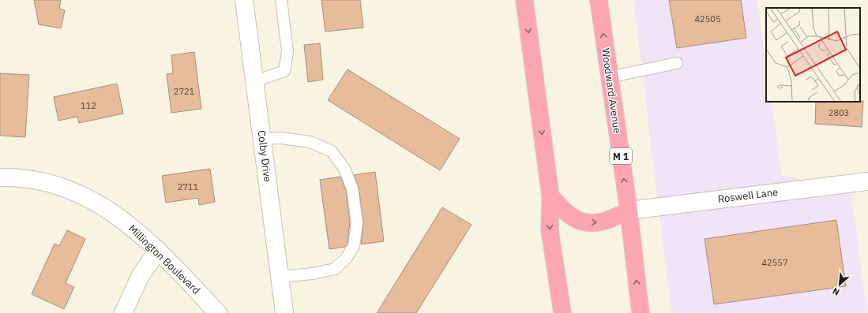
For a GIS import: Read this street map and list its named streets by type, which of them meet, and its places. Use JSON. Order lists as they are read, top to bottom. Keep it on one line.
{"streets":{"main road":["Woodward Avenue","M 1"],"street":["Colby Drive","Roswell Lane","Millington Boulevard"]},"crossings":[["Woodward Avenue","Roswell Lane"]],"house_numbers":["42505","2721","112","2803","2711","42557"],"north":"bottom left"}
